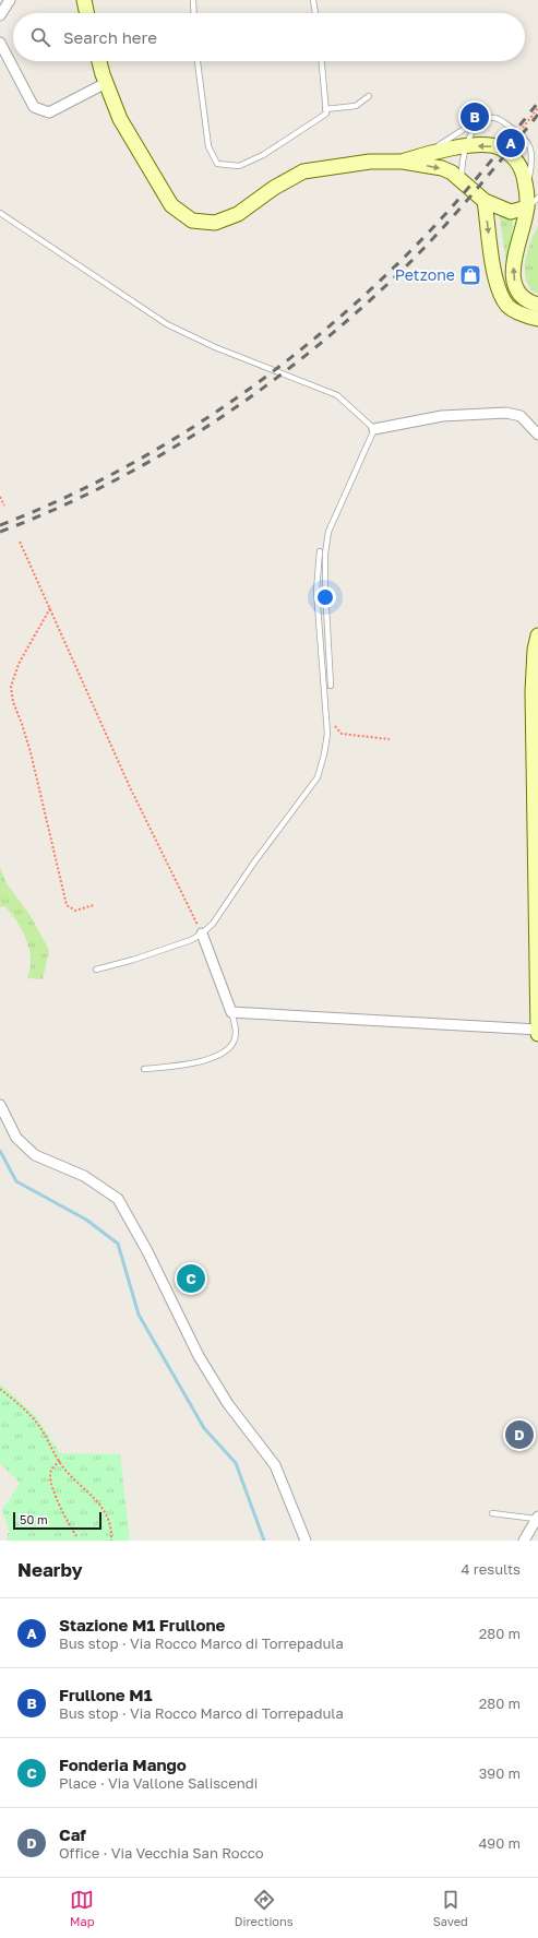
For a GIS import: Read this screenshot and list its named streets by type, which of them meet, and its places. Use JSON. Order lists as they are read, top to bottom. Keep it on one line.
{"places":{"shop":["Petzone"]},"scale_bar":"50 m","page":{"search":"Search here","pins":["B","A","C","D"],"scale":"50 m","heading":["Nearby","4 results"],"list":[{"mark":"A","name":"Stazione M1 Frullone","note":"Bus stop · Via Rocco Marco di Torrepadula","value":"280 m"},{"mark":"B","name":"Frullone M1","note":"Bus stop · Via Rocco Marco di Torrepadula","value":"280 m"},{"mark":"C","name":"Fonderia Mango","note":"Place · Via Vallone Saliscendi","value":"390 m"},{"mark":"D","name":"Caf","note":"Office · Via Vecchia San Rocco","value":"490 m"}],"nav":["Map","Directions","Saved"]}}
